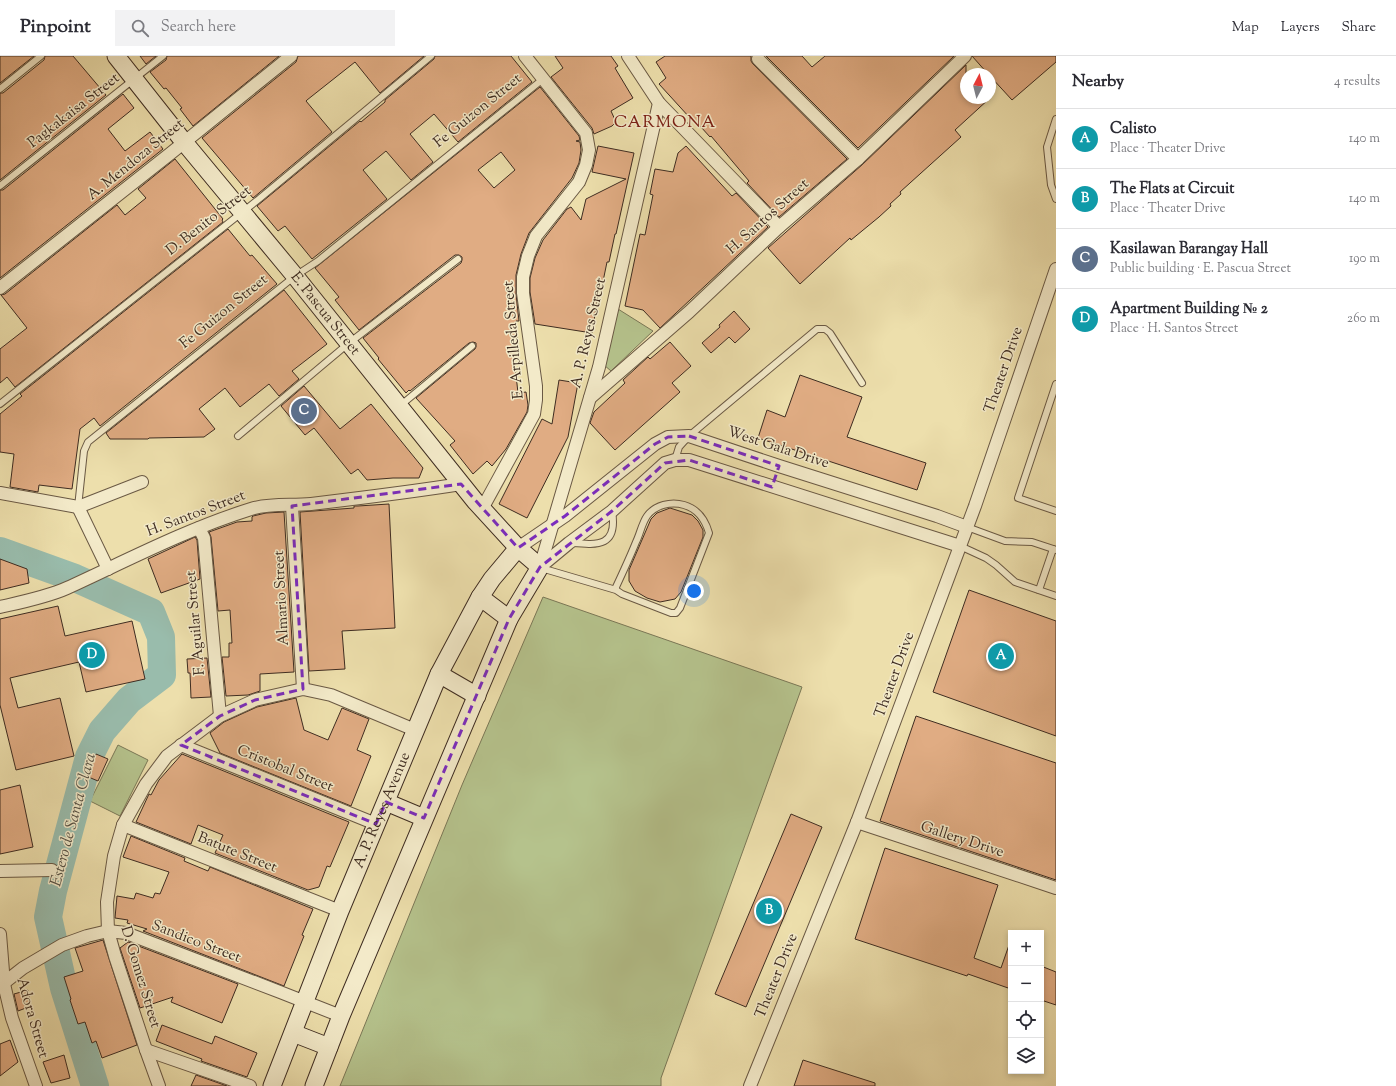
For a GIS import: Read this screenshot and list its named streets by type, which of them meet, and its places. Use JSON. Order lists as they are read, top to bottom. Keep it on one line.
{"streets":{"street":["A. Mendoza Street","H. Santos Street","E. Pascua Street","A. P. Reyes Street","E. Arpilleda Street","Theater Drive","West Gala Drive","Almario Street","F. Aguilar Street","Cristobal Street","A. P. Reyes Avenue","Gallery Drive","Batute Street","Sandico Street","D. Gomez Street","Adora Street"],"lane":["Pagkakaisa Street","Fe Guizon Street","D. Benito Street"]},"crossings":[["Pagkakaisa Street","E. Pascua Street"],["Fe Guizon Street","E. Pascua Street"],["Fe Guizon Street","E. Arpilleda Street"],["A. Mendoza Street","E. Pascua Street"],["H. Santos Street","E. Pascua Street"],["H. Santos Street","A. P. Reyes Street"],["H. Santos Street","Almario Street"],["H. Santos Street","F. Aguilar Street"],["D. Benito Street","E. Pascua Street"],["E. Pascua Street","A. P. Reyes Street"],["E. Pascua Street","E. Arpilleda Street"],["E. Pascua Street","West Gala Drive"],["E. Pascua Street","A. P. Reyes Avenue"],["A. P. Reyes Street","West Gala Drive"],["Theater Drive","West Gala Drive"],["Theater Drive","Gallery Drive"],["West Gala Drive","A. P. Reyes Avenue"],["Almario Street","D. Gomez Street"],["F. Aguilar Street","D. Gomez Street"],["Cristobal Street","A. P. Reyes Avenue"],["Cristobal Street","D. Gomez Street"],["A. P. Reyes Avenue","Batute Street"],["A. P. Reyes Avenue","Sandico Street"],["A. P. Reyes Avenue","D. Gomez Street"],["Batute Street","D. Gomez Street"],["Sandico Street","D. Gomez Street"],["Sandico Street","Adora Street"]],"districts":["CARMONA"],"water":["Estero de Santa Clara"],"north":"top","page":{"header":"Pinpoint","search":"Search here","nav":["Map","Layers","Share"],"heading":["Nearby","4 results"],"list":[{"mark":"A","name":"Calisto","note":"Place · Theater Drive","value":"140 m"},{"mark":"B","name":"The Flats at Circuit","note":"Place · Theater Drive","value":"140 m"},{"mark":"C","name":"Kasilawan Barangay Hall","note":"Public building · E. Pascua Street","value":"190 m"},{"mark":"D","name":"Apartment Building № 2","note":"Place · H. Santos Street","value":"260 m"}],"pins":["C","D","A","B"],"map_buttons":["+","−"]}}
